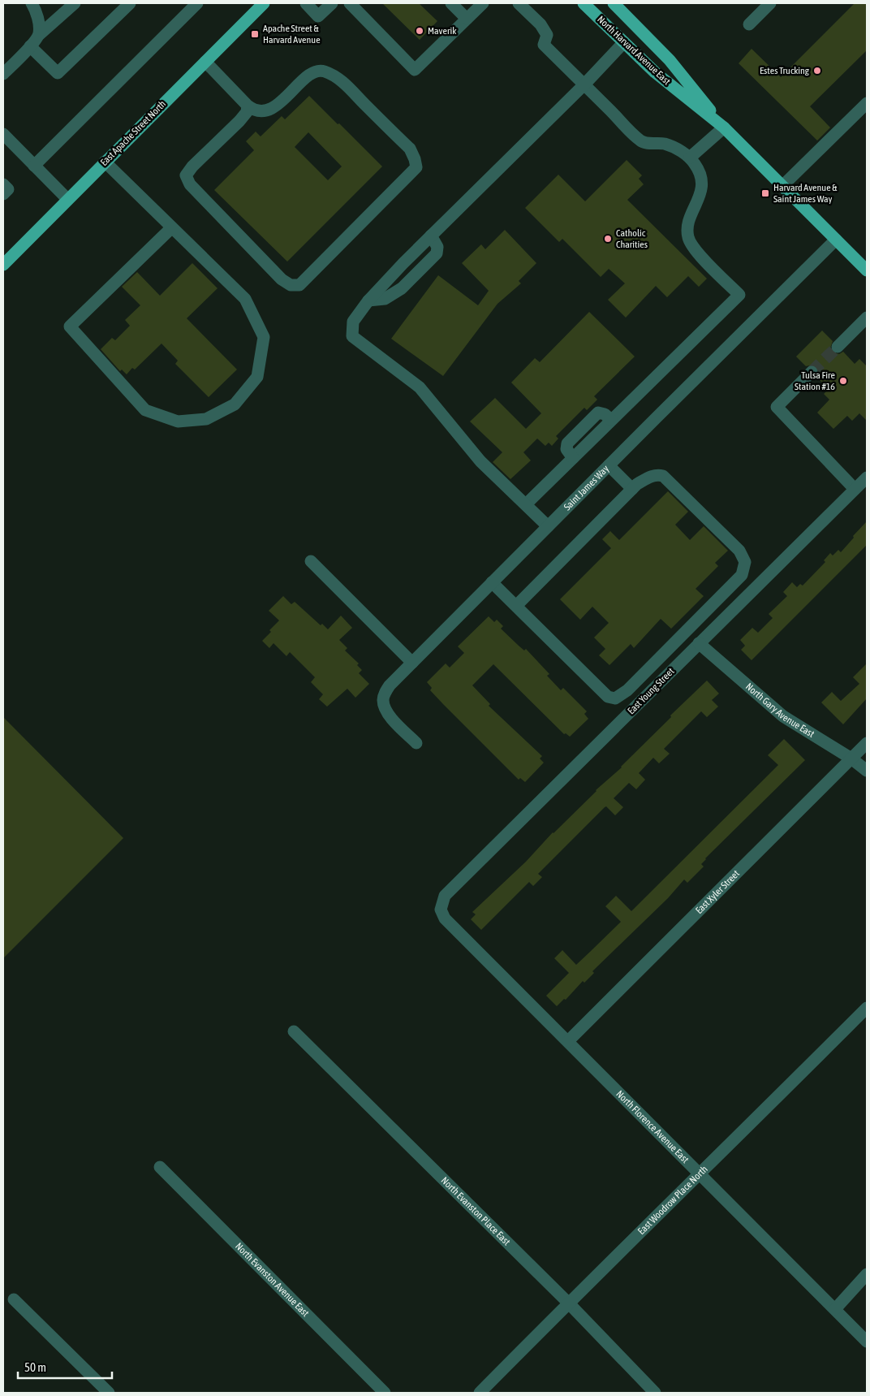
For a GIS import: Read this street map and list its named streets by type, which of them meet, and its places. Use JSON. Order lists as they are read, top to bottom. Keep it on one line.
{"streets":{"main road":["North Harvard Avenue East","East Apache Street North"],"street":["Saint James Way","East Young Street","North Gary Avenue East","East Xyler Street","North Florence Avenue East","East Woodrow Place North","North Evanston Place East","North Evanston Avenue East"]},"crossings":[["North Harvard Avenue East","Saint James Way"],["East Young Street","North Gary Avenue East"],["East Young Street","North Florence Avenue East"],["North Gary Avenue East","East Xyler Street"],["East Xyler Street","North Florence Avenue East"],["North Florence Avenue East","East Woodrow Place North"],["East Woodrow Place North","North Evanston Place East"]],"places":{"other":["Maverik","Estes Trucking","Catholic Charities","Tulsa Fire Station #16"],"transit":["Apache Street & Harvard Avenue","Harvard Avenue & Saint James Way"]},"scale_bar":"50 m"}
